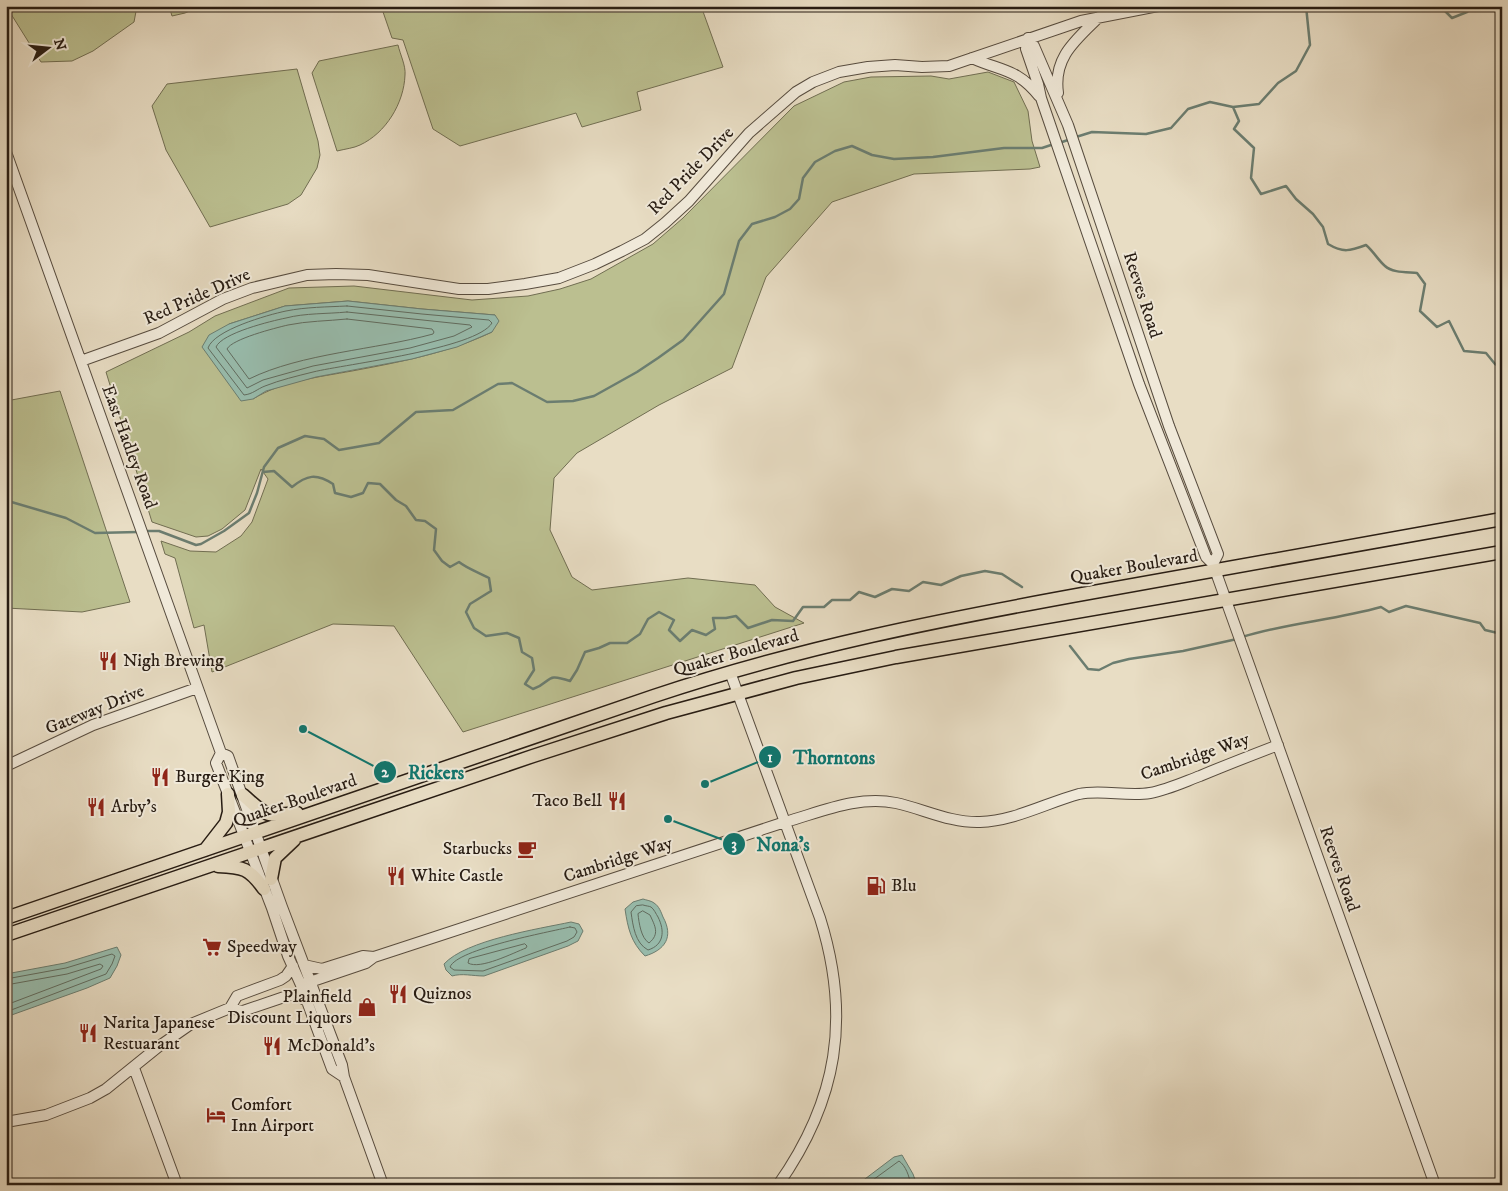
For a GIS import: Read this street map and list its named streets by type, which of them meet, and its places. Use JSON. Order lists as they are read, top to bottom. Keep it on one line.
{"streets":{"main road":["Quaker Boulevard"],"street":["Red Pride Drive","Reeves Road","East Hadley Road","Gateway Drive","Cambridge Way"]},"crossings":[["Red Pride Drive","Reeves Road"],["Red Pride Drive","East Hadley Road"],["Reeves Road","Quaker Boulevard"],["Reeves Road","Cambridge Way"],["East Hadley Road","Quaker Boulevard"],["East Hadley Road","Gateway Drive"],["East Hadley Road","Cambridge Way"]],"places":{"restaurant":["Nigh Brewing","Burger King","Taco Bell","Arby's","White Castle","Quiznos","Narita Japanese Restuarant","McDonald's"],"other":["Rickers","Thorntons","Nona's"],"cafe":["Starbucks"],"fuel station":["Blu"],"supermarket":["Speedway"],"shop":["Plainfield Discount Liquors"],"hotel":["Comfort Inn Airport"]},"north":"right"}
